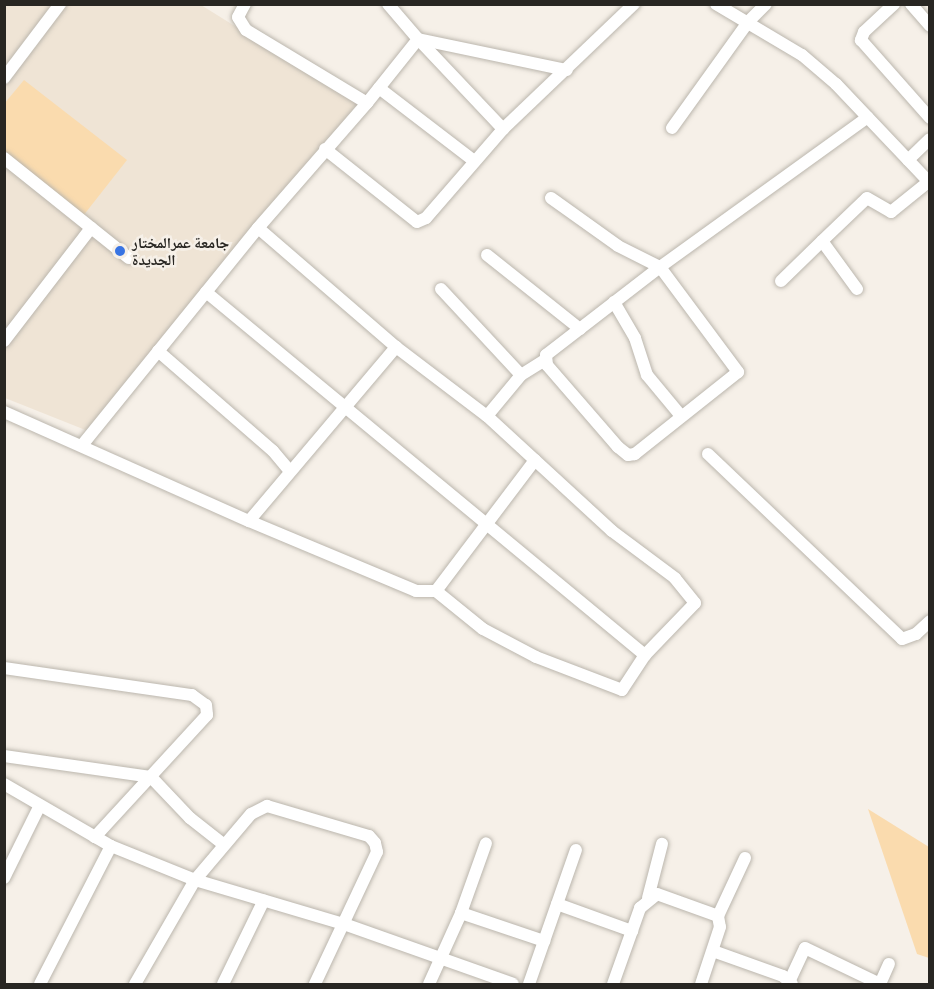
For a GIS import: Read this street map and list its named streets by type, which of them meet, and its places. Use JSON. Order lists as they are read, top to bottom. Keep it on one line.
{"places":["جامعة عمرالمختار الجديدة"]}
